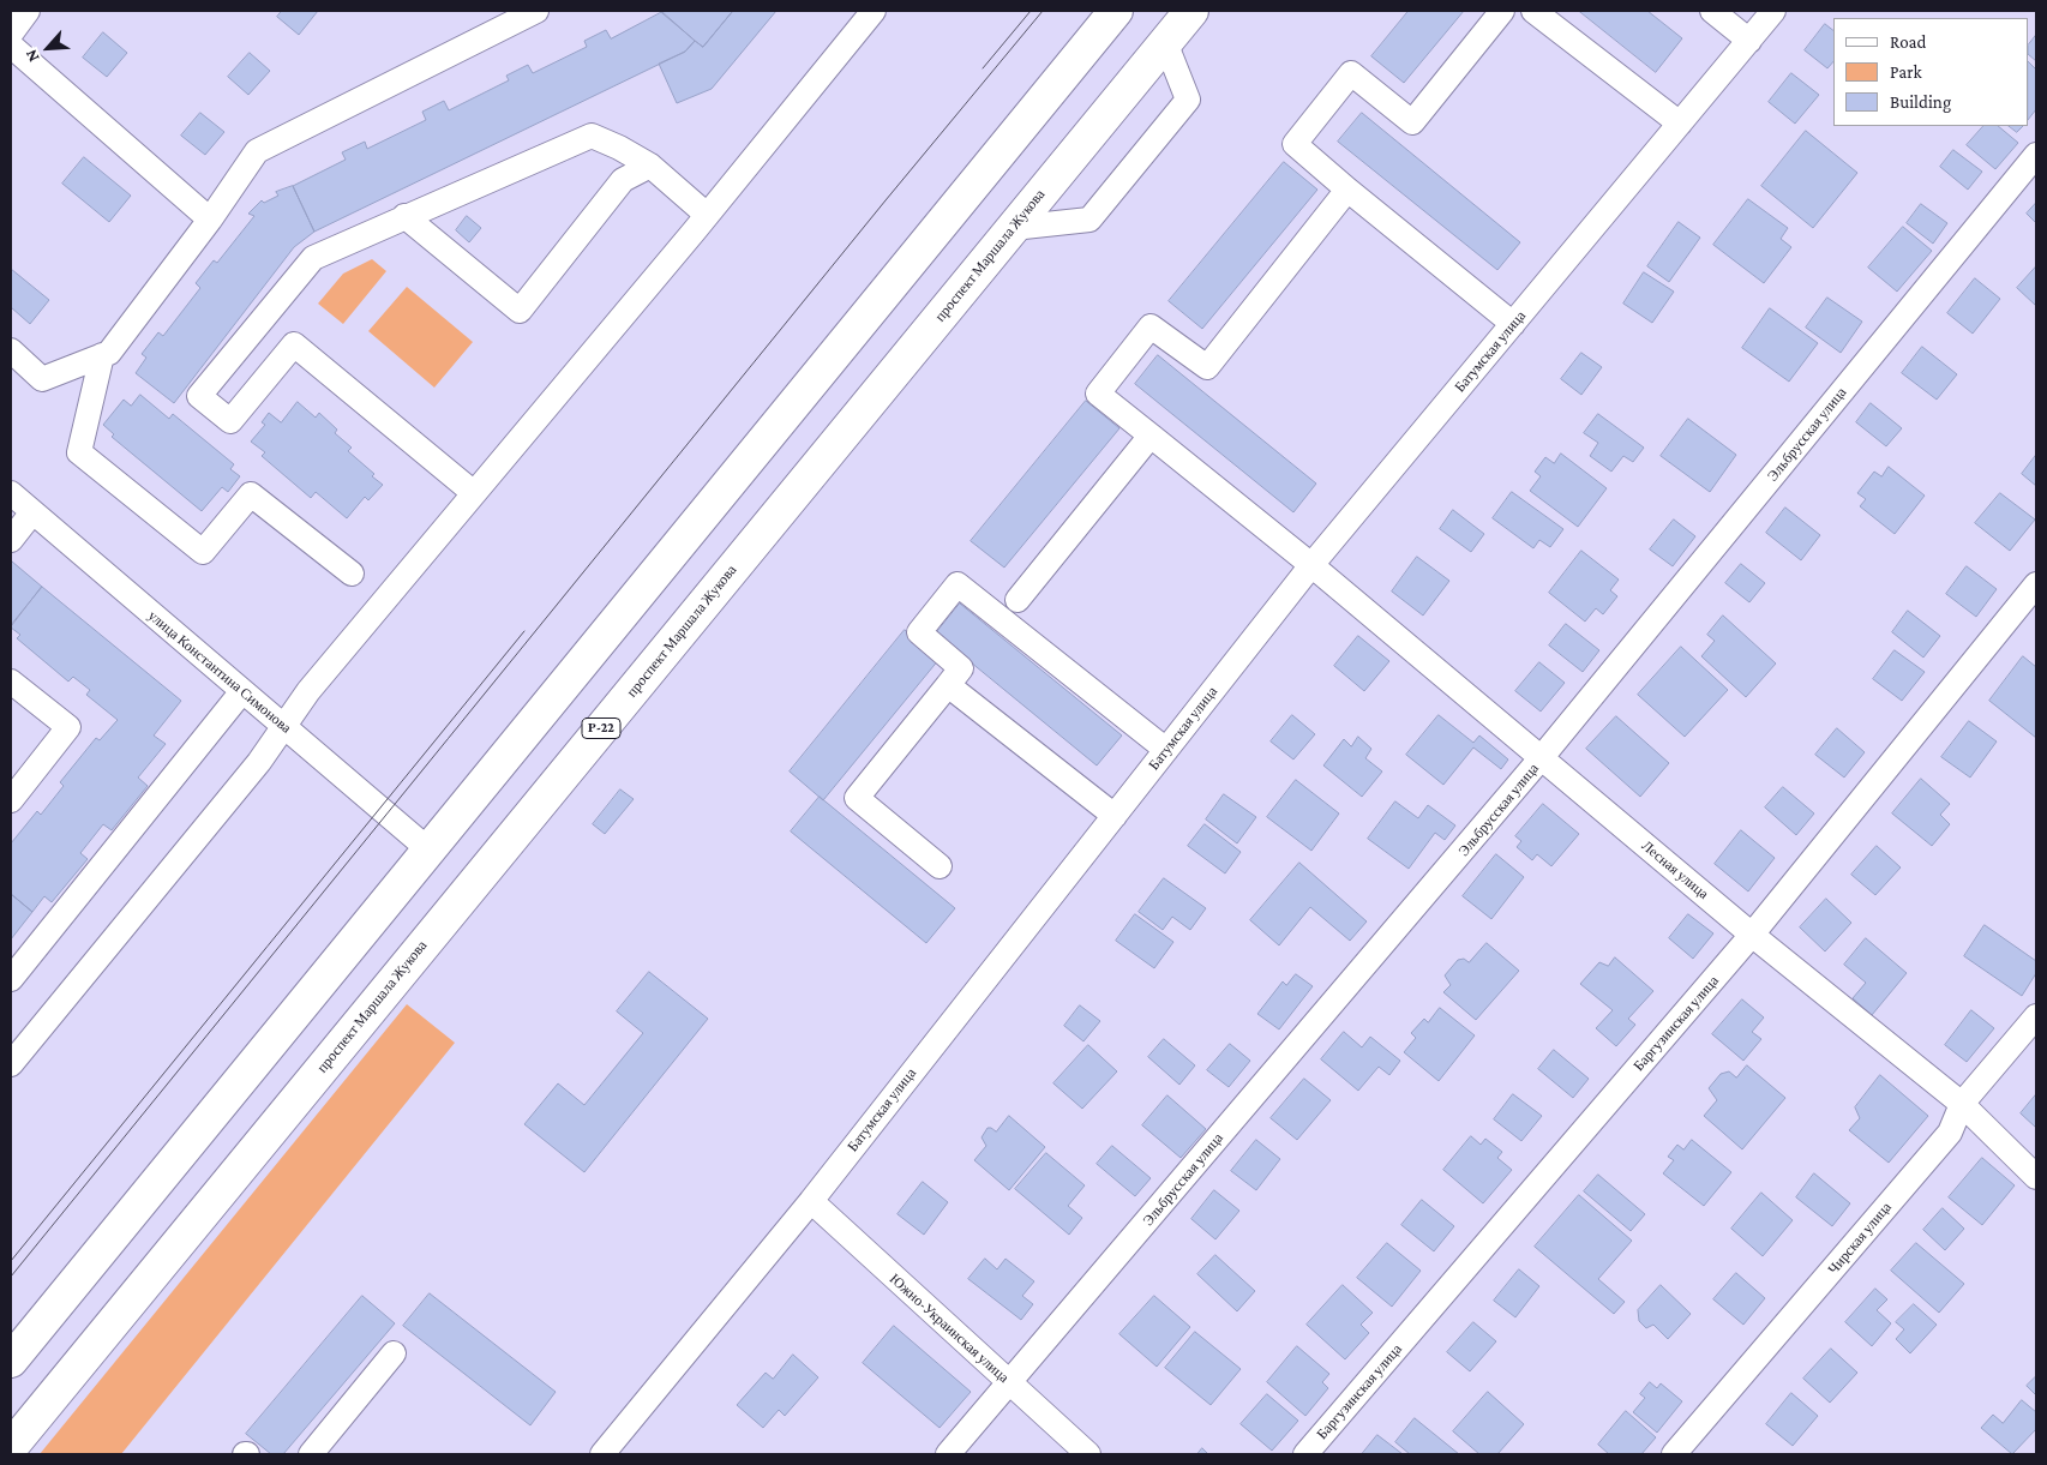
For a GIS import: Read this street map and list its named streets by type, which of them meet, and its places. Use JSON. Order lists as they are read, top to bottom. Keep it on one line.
{"streets":{"highway":["проспект Маршала Жукова","Р-22"],"street":["Батумская улица","Эльбрусская улица","улица Константина Симонова","Лесная улица","Баргузинская улица","Чирская улица","Южно-Украинская улица"]},"crossings":[["Батумская улица","Лесная улица"],["Батумская улица","Южно-Украинская улица"],["Эльбрусская улица","Лесная улица"],["Эльбрусская улица","Южно-Украинская улица"],["Лесная улица","Баргузинская улица"],["Лесная улица","Чирская улица"]],"legend":["Road","Park","Building"],"north":"bottom left"}
